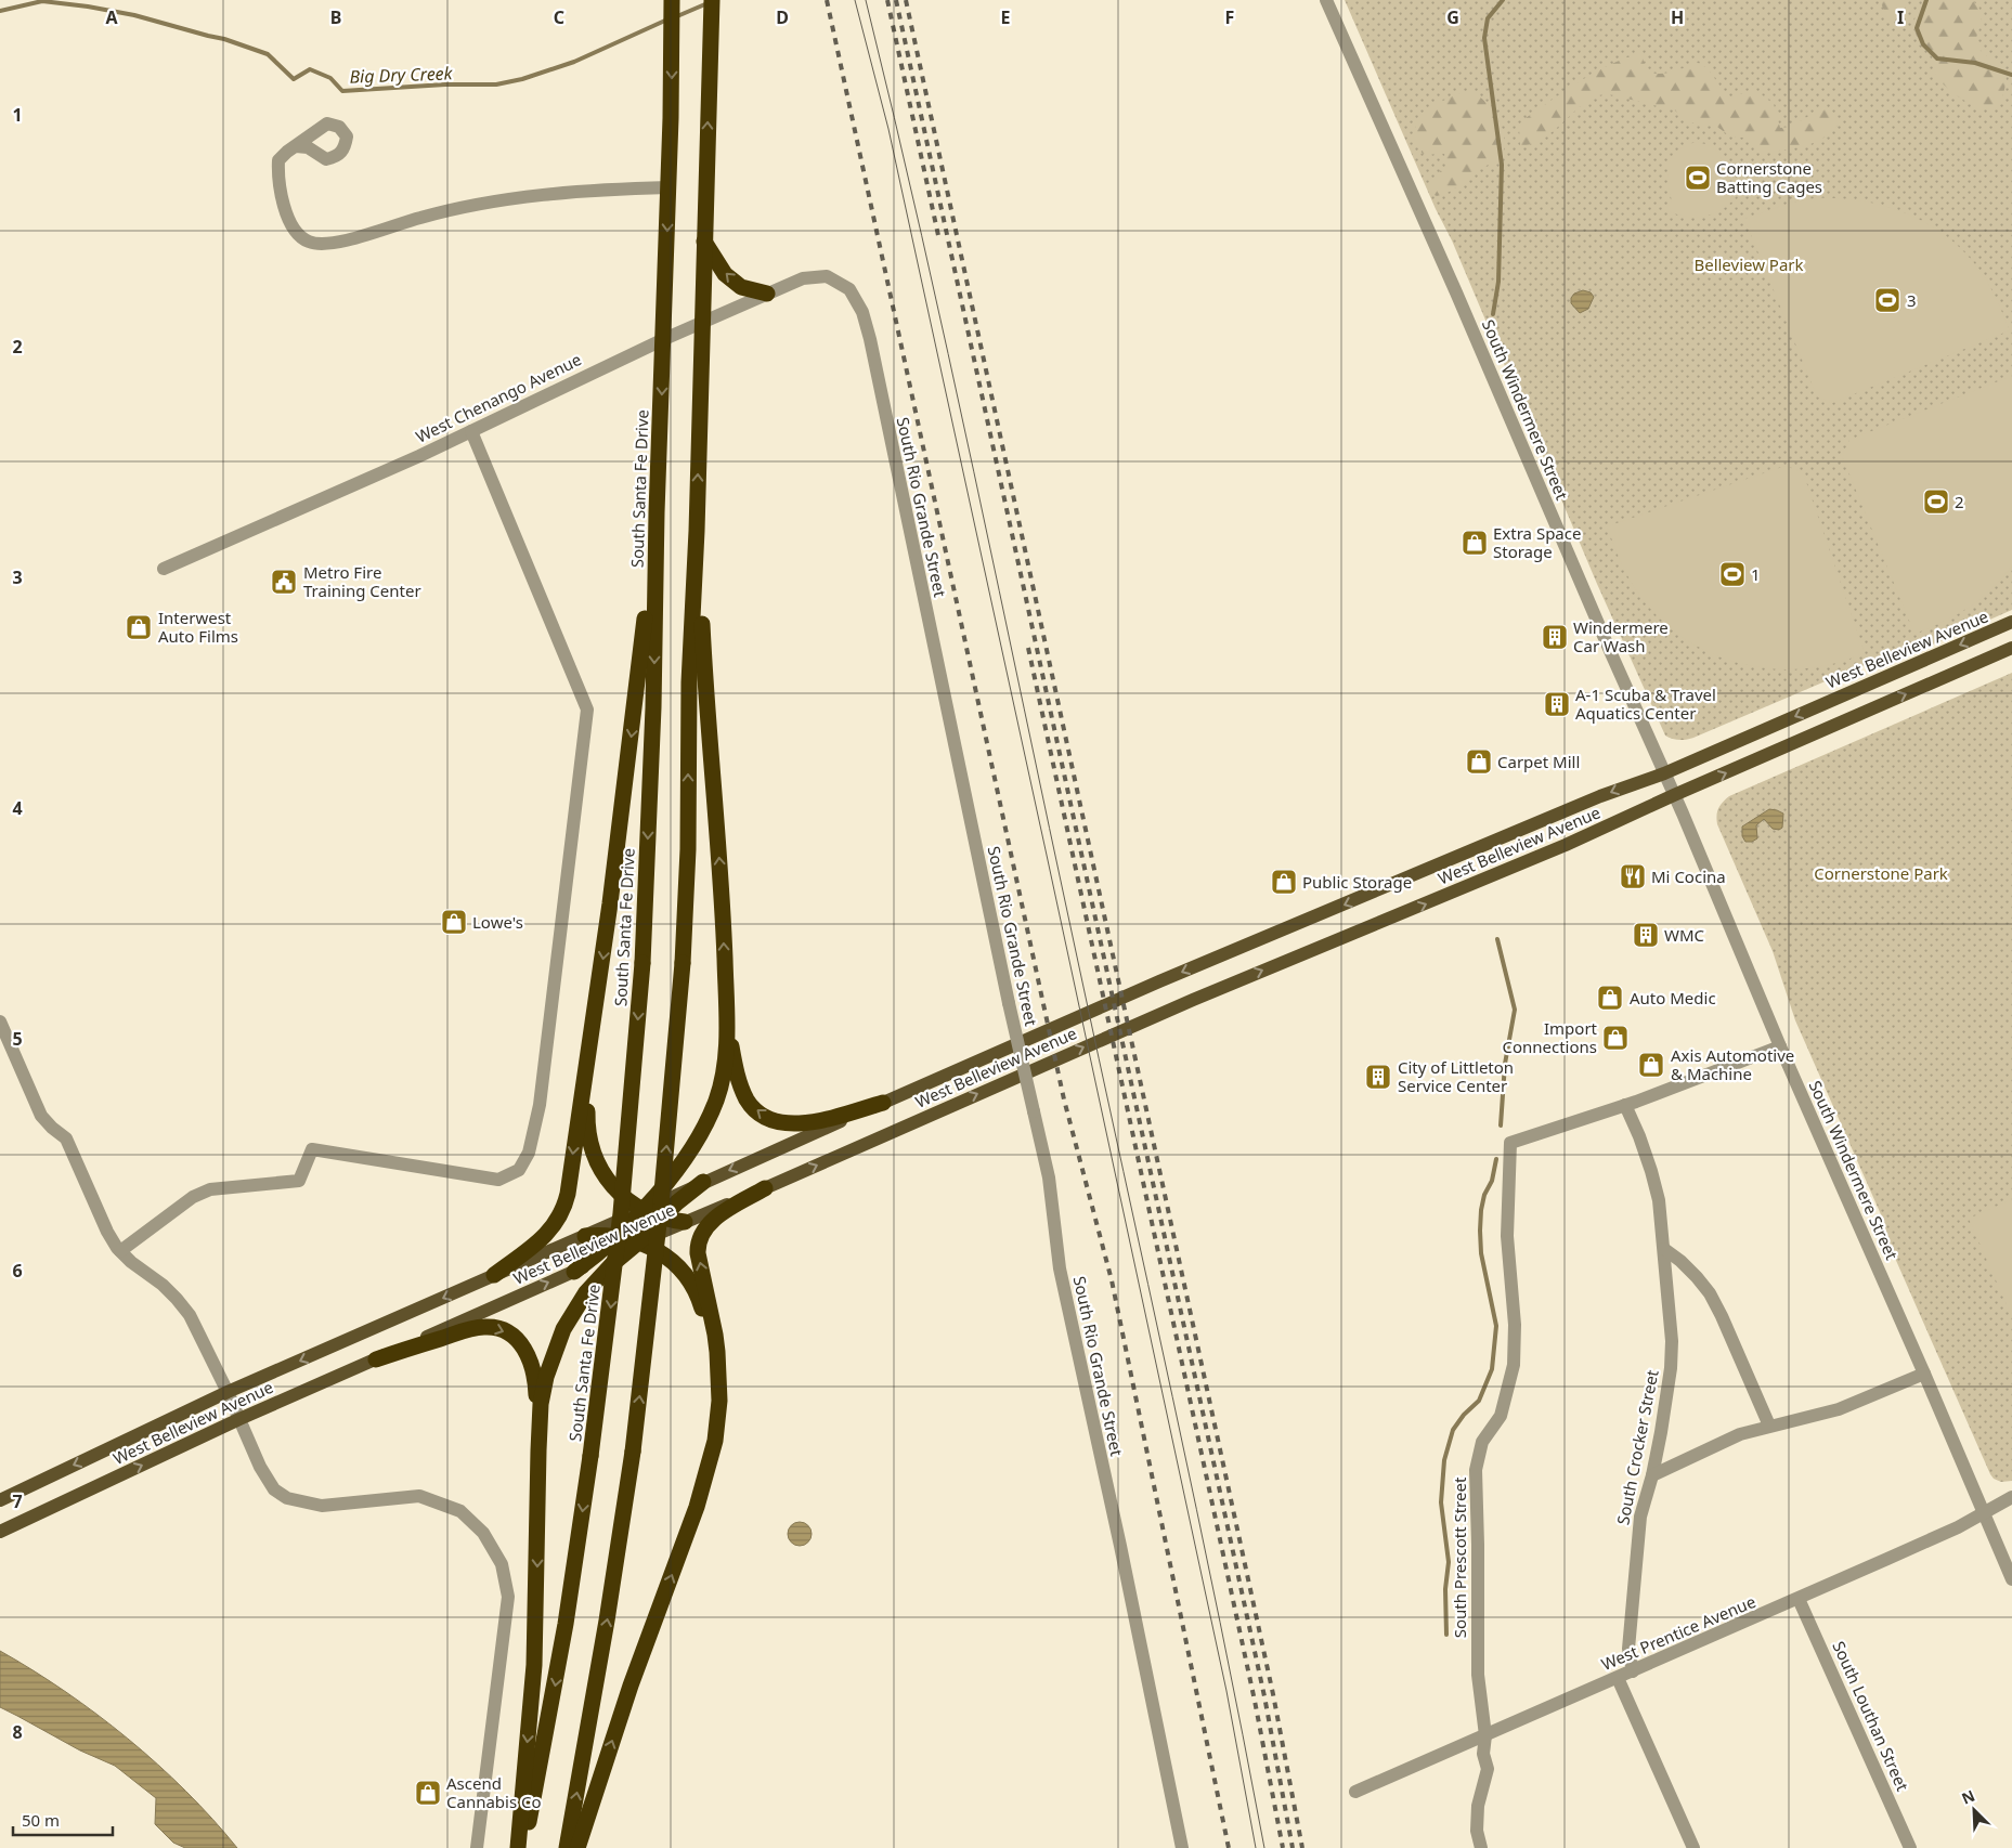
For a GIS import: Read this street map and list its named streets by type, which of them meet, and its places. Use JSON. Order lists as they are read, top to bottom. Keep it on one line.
{"streets":{"highway":["South Santa Fe Drive"],"main road":["West Belleview Avenue"],"street":["West Chenango Avenue","South Windermere Street","South Rio Grande Street","South Crocker Street","South Prescott Street","West Prentice Avenue","South Louthan Street"]},"crossings":[["West Chenango Avenue","South Santa Fe Drive"],["West Chenango Avenue","South Rio Grande Street"],["South Windermere Street","West Belleview Avenue"],["South Windermere Street","West Prentice Avenue"],["South Crocker Street","South Prescott Street"],["South Crocker Street","West Prentice Avenue"],["South Prescott Street","West Prentice Avenue"],["West Prentice Avenue","South Louthan Street"]],"water":["Big Dry Creek"],"parks":["Belleview Park","Cornerstone Park"],"places":{"sports":["Cornerstone Batting Cages","3","2","1"],"shop":["Extra Space Storage","Interwest Auto Films","Carpet Mill","Public Storage","Lowe's","Auto Medic","Import Connections","Axis Automotive & Machine","Ascend Cannabis Co"],"public building":["Metro Fire Training Center"],"building":["Windermere Car Wash","A-1 Scuba & Travel Aquatics Center","WMC","City of Littleton Service Center"],"restaurant":["Mi Cocina"]},"scale_bar":"50 m","north":"top left","grid":{"columns":["A","B","C","D","E","F","G","H","I"],"rows":["1","2","3","4","5","6","7","8"]}}
